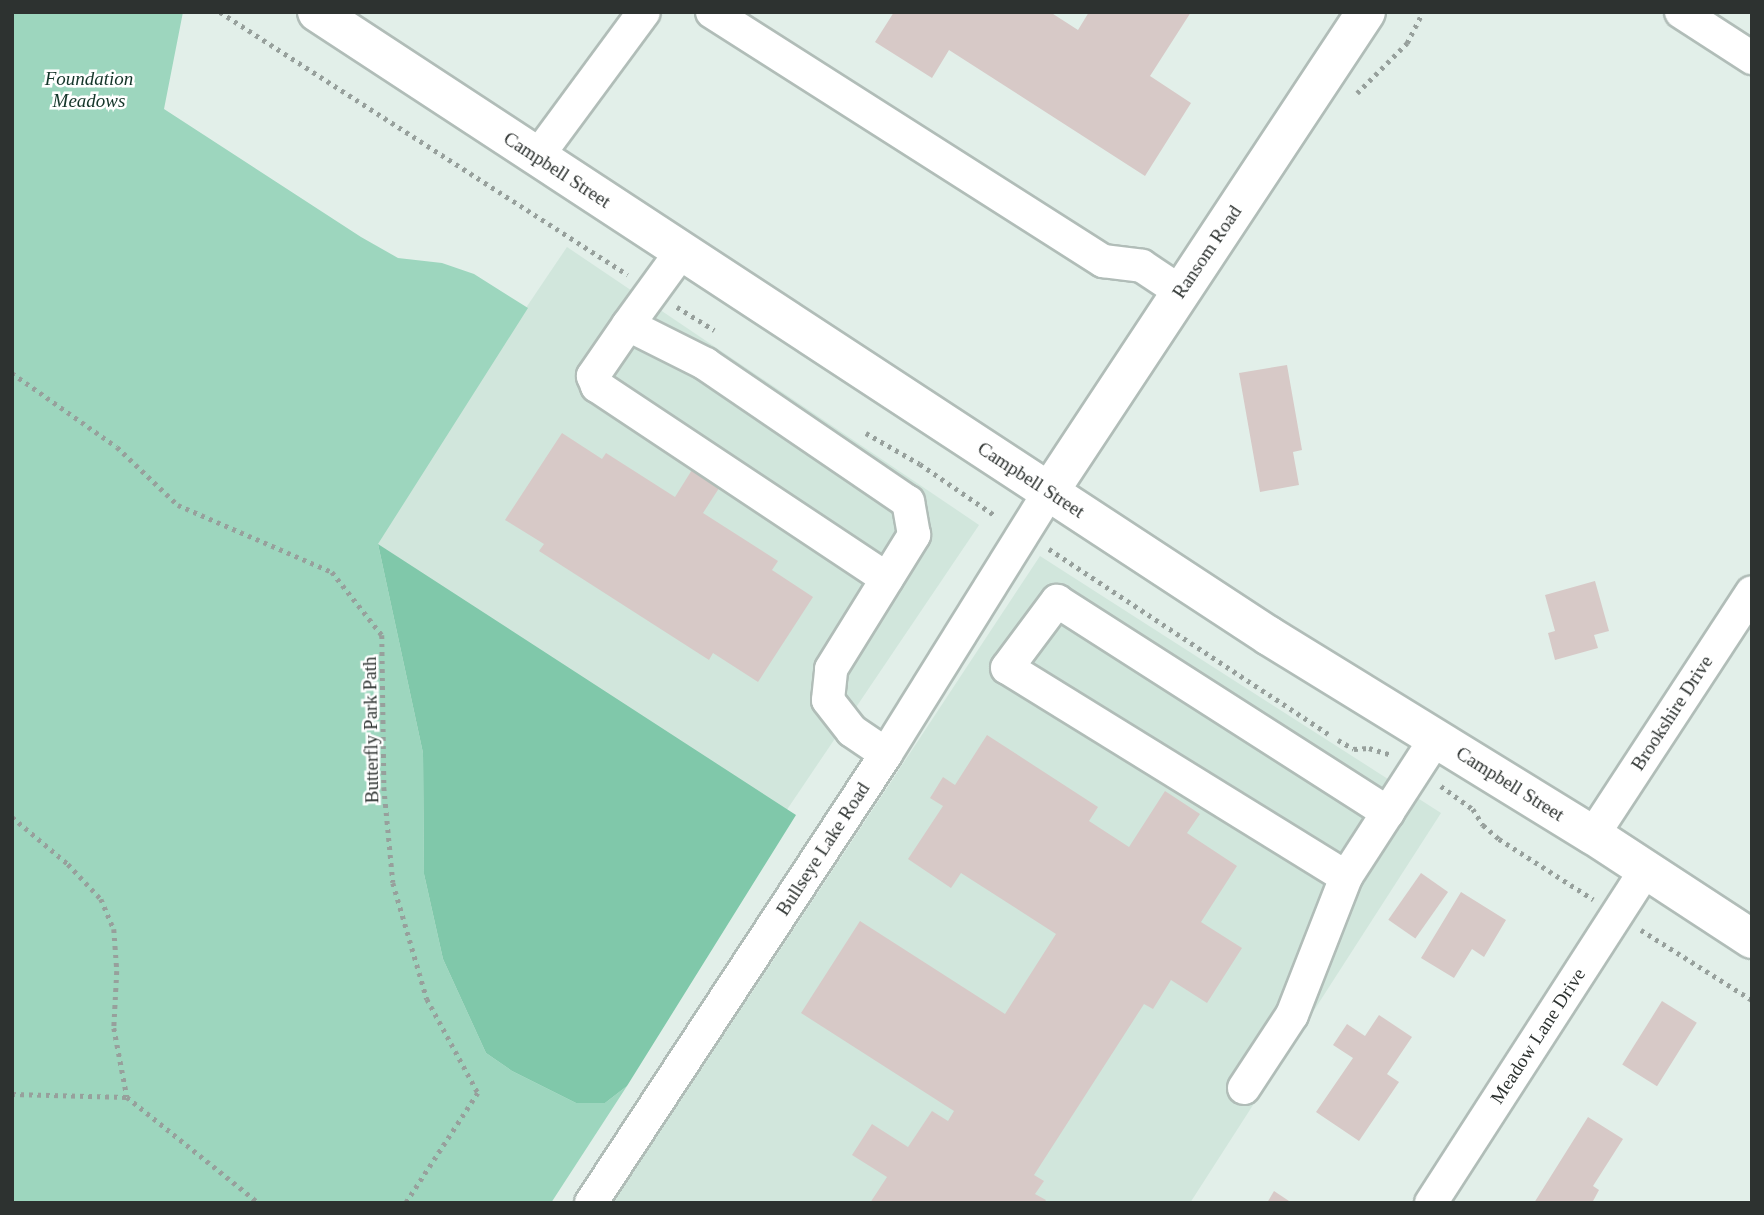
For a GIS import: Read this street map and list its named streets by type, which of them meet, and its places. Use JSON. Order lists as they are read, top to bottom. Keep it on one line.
{"streets":{"main road":["Campbell Street","Ransom Road"],"street":["Brookshire Drive","Bullseye Lake Road","Meadow Lane Drive"],"path":["Butterfly Park Path"]},"crossings":[["Campbell Street","Ransom Road"],["Campbell Street","Brookshire Drive"],["Campbell Street","Bullseye Lake Road"],["Campbell Street","Meadow Lane Drive"],["Ransom Road","Bullseye Lake Road"]],"parks":["Foundation Meadows"]}
